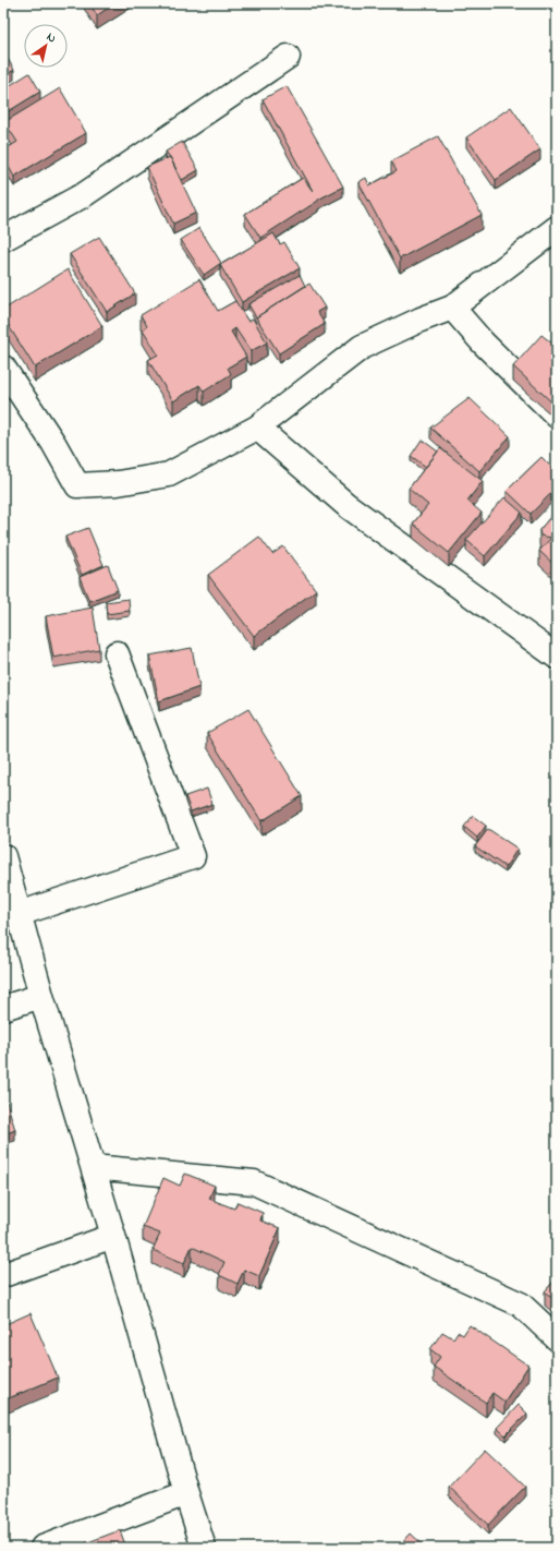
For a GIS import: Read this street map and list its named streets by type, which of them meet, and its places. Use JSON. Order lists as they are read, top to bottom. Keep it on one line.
{"north":"top right"}
